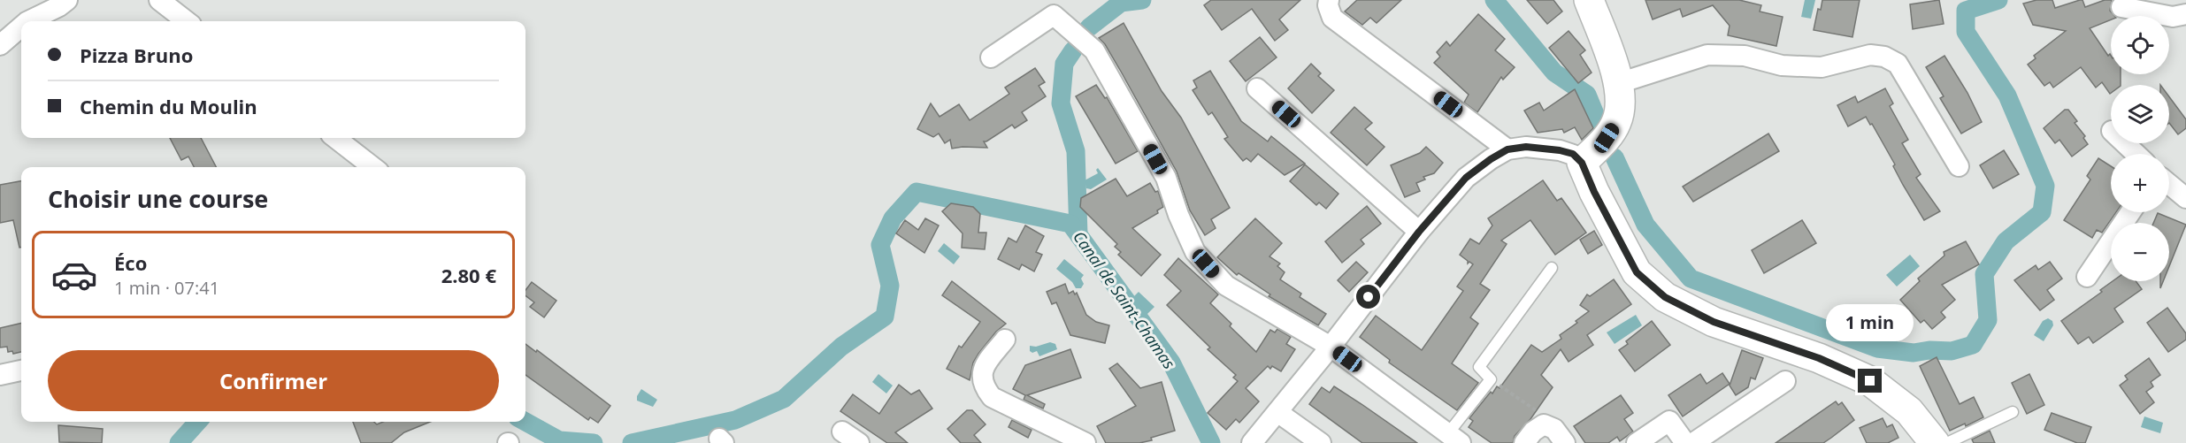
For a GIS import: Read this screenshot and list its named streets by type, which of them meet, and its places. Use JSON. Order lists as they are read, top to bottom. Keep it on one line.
{"water":["Canal de Saint-Chamas"],"page":{"map_buttons":["+","−"],"banner":["Pizza Bruno","Chemin du Moulin"],"heading":"Choisir une course","list":[{"name":"Éco","note":"1 min · 07:41","value":"2.80 €"}],"bubble":"1 min","buttons":"Confirmer"}}
